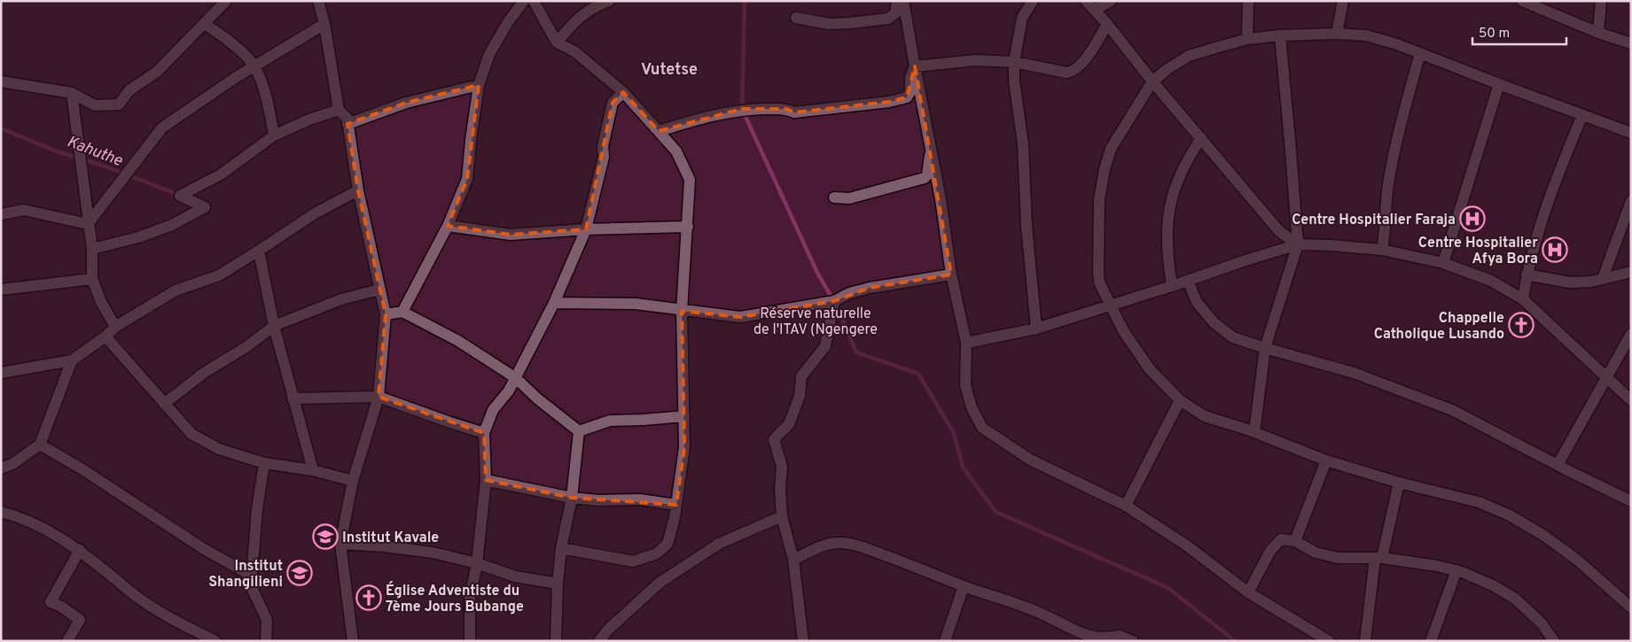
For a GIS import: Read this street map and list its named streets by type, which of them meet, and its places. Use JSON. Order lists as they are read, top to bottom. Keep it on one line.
{"districts":["Vutetse"],"water":["Kahuthe"],"parks":["Réserve naturelle de l'ITAV (Ngengere"],"places":{"hospital":["Centre Hospitalier Faraja","Centre Hospitalier Afya Bora"],"church":["Chappelle Catholique Lusando","Église Adventiste du 7ème Jours Bubange"],"school or university":["Institut Kavale","Institut Shangilieni"]},"scale_bar":"50 m"}
